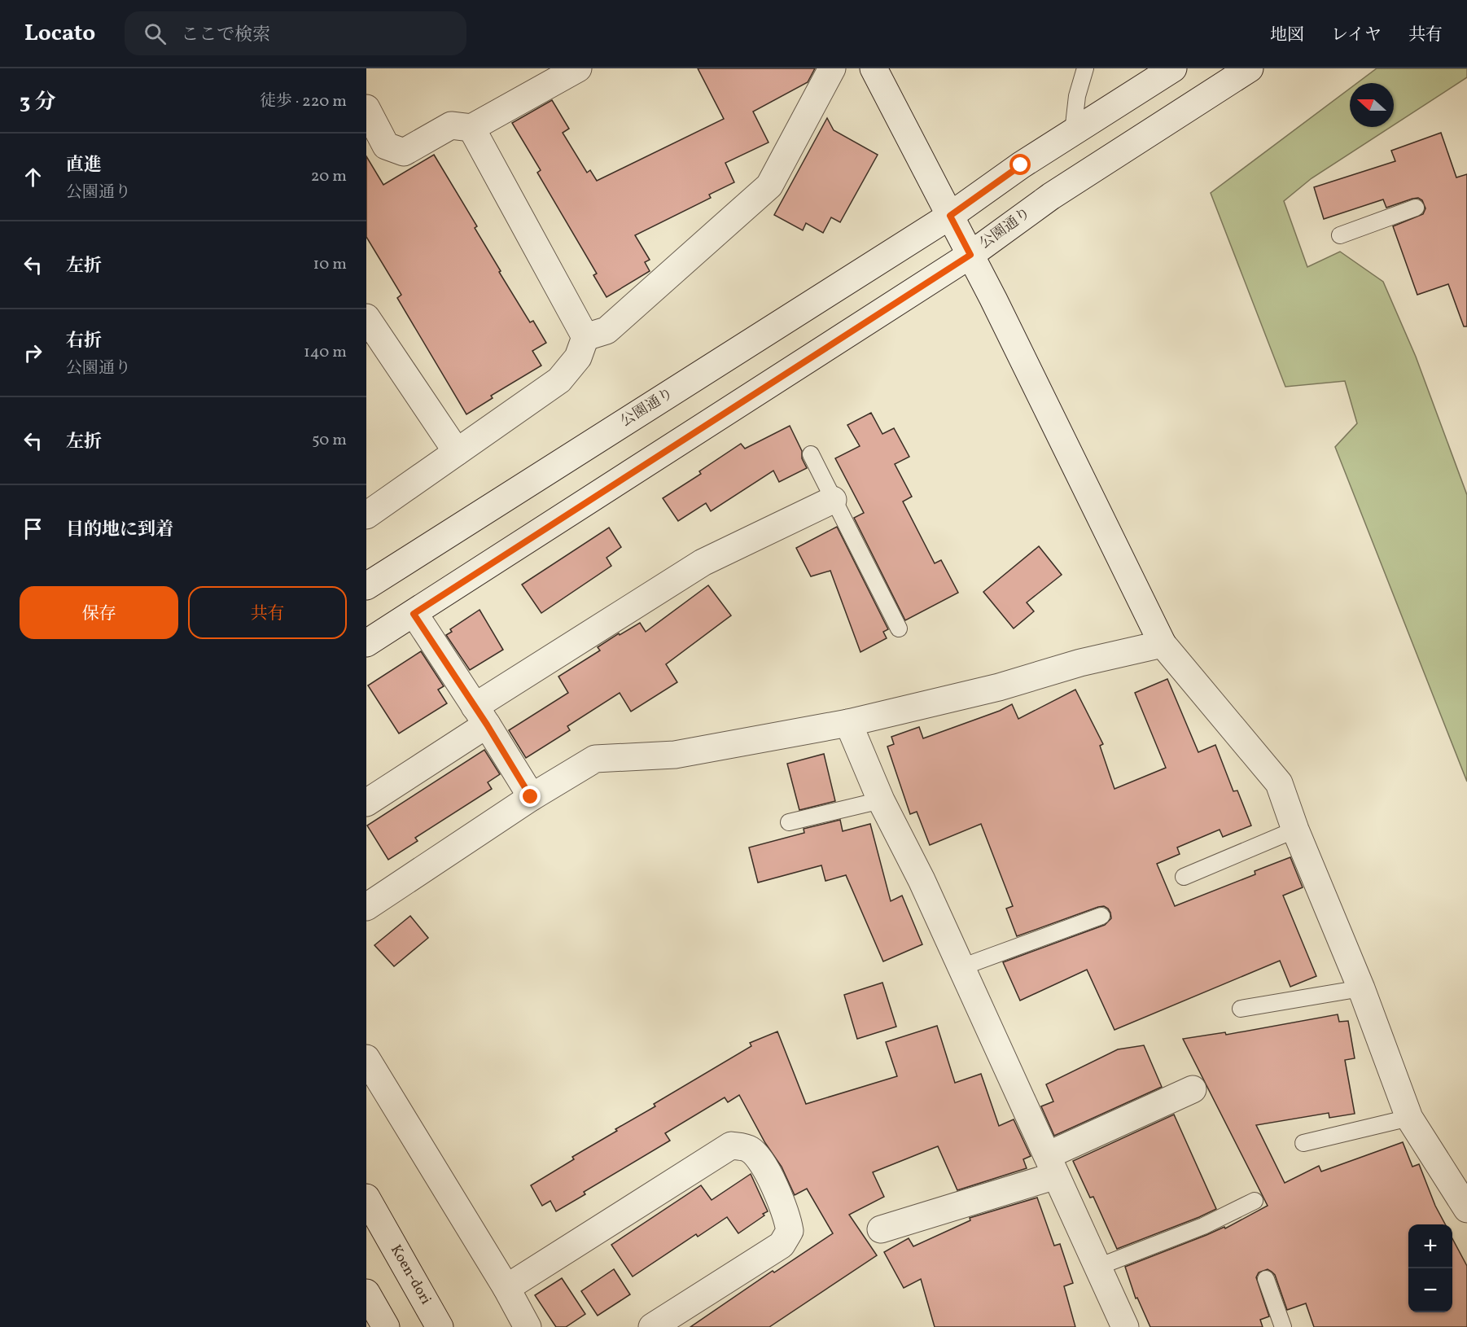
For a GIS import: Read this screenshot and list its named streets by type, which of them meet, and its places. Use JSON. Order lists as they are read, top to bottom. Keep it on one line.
{"streets":{"street":["公園通り","Koen-dori"]},"north":"left","page":{"header":"Locato","search":"ここで検索","nav":["地図","レイヤ","共有"],"heading":["3 分","徒歩 · 220 m"],"list":[["直進","公園通り","20 m"],["左折","10 m"],["右折","公園通り","140 m"],["左折","50 m"],"目的地に到着"],"buttons":["保存","共有"],"map_buttons":["+","−"]}}
